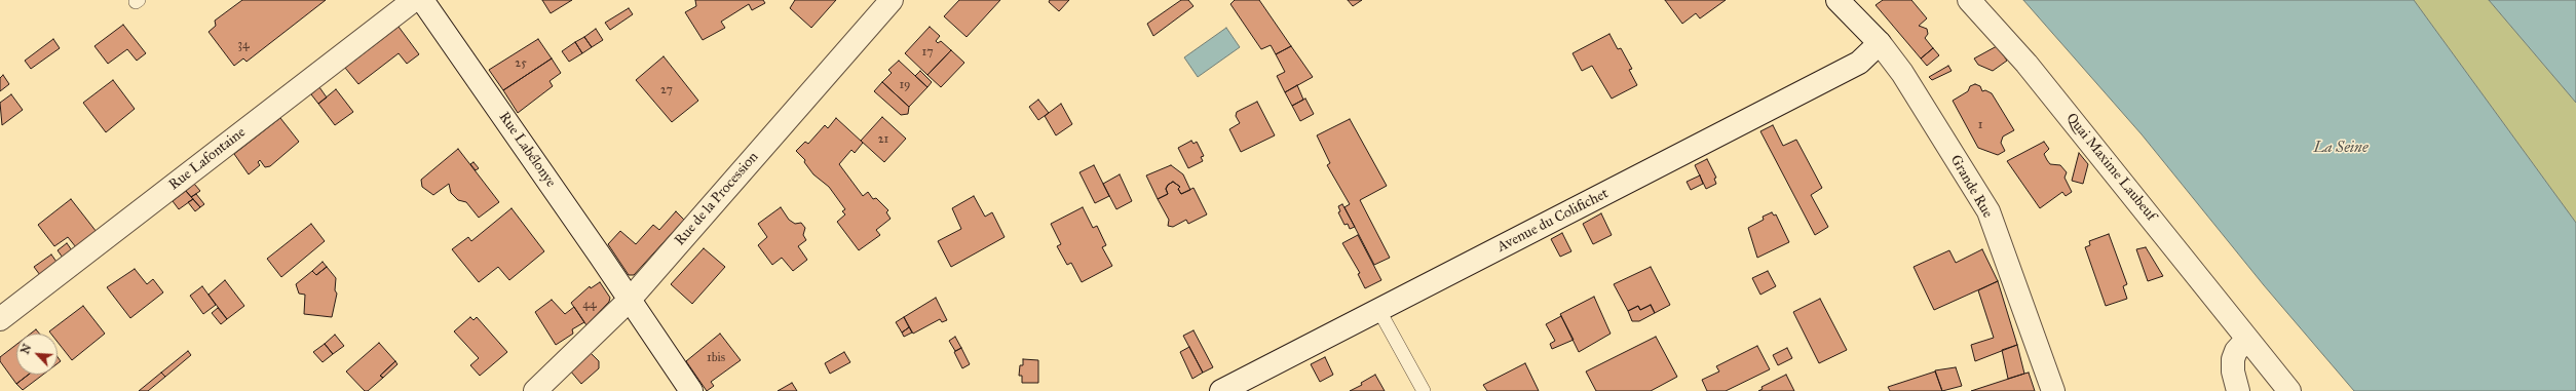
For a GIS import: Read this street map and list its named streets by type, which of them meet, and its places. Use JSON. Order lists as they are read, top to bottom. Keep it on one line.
{"streets":{"street":["Rue Labélonye","Rue Lafontaine","Quai Maxime Laubeuf","Grande Rue","Rue de la Procession","Avenue du Colifichet"]},"crossings":[["Rue Labélonye","Rue de la Procession"],["Grande Rue","Avenue du Colifichet"]],"water":["La Seine"],"house_numbers":["34","17","25","19","27","1","21","44","1bis"],"north":"top left"}
